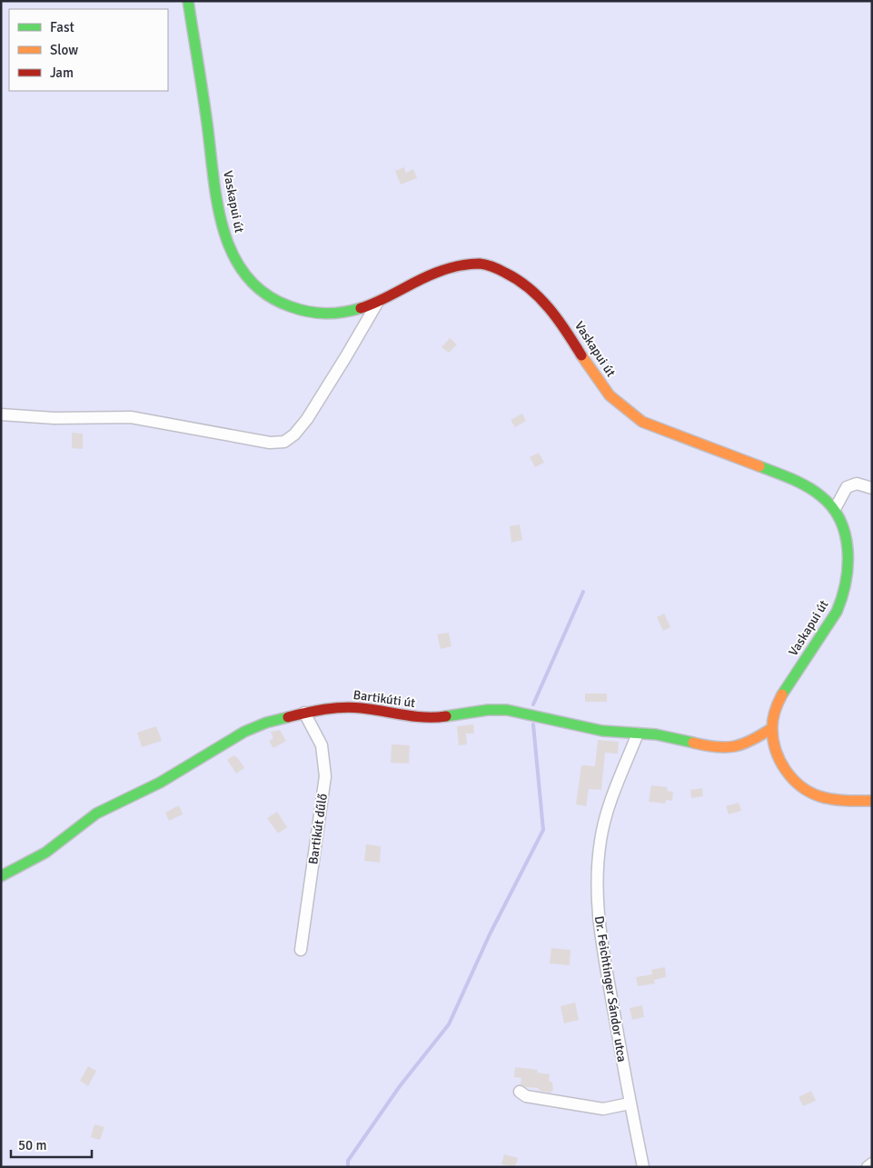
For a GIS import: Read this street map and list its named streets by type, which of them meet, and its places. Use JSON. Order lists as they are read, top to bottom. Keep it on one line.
{"streets":{"street":["Vaskapui út","Bartikúti út","Bartikút dűlő","Dr. Feichtinger Sándor utca"]},"crossings":[["Vaskapui út","Bartikúti út"],["Bartikúti út","Bartikút dűlő"],["Bartikúti út","Dr. Feichtinger Sándor utca"]],"legend":["Fast","Slow","Jam"],"scale_bar":"50 m"}
